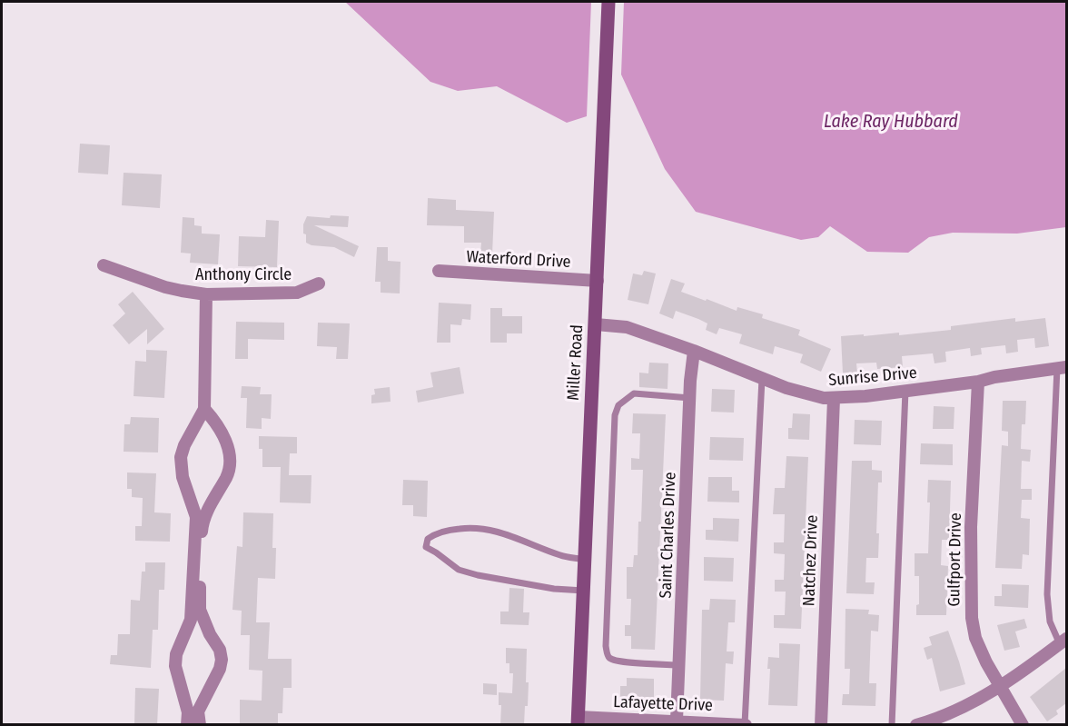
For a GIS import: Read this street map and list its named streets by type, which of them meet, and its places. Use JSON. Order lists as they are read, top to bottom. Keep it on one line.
{"streets":{"main road":["Miller Road"],"street":["Waterford Drive","Anthony Circle","Sunrise Drive","Saint Charles Drive","Gulfport Drive","Natchez Drive","Lafayette Drive"]},"crossings":[["Waterford Drive","Miller Road"],["Miller Road","Sunrise Drive"],["Miller Road","Lafayette Drive"],["Sunrise Drive","Saint Charles Drive"],["Sunrise Drive","Gulfport Drive"],["Sunrise Drive","Natchez Drive"],["Saint Charles Drive","Lafayette Drive"]],"water":["Lake Ray Hubbard"]}
